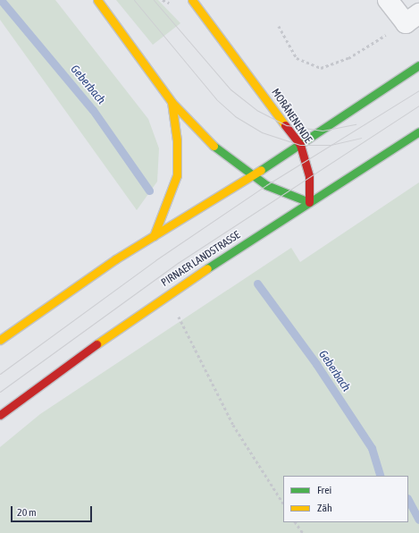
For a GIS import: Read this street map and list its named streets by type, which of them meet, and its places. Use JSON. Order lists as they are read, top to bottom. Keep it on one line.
{"streets":{"street":["MORÄNENENDE","PIRNAER LANDSTRASSE"]},"crossings":[["MORÄNENENDE","PIRNAER LANDSTRASSE"]],"water":["Geberbach"],"legend":["Frei","Zäh"],"scale_bar":"20 m"}
